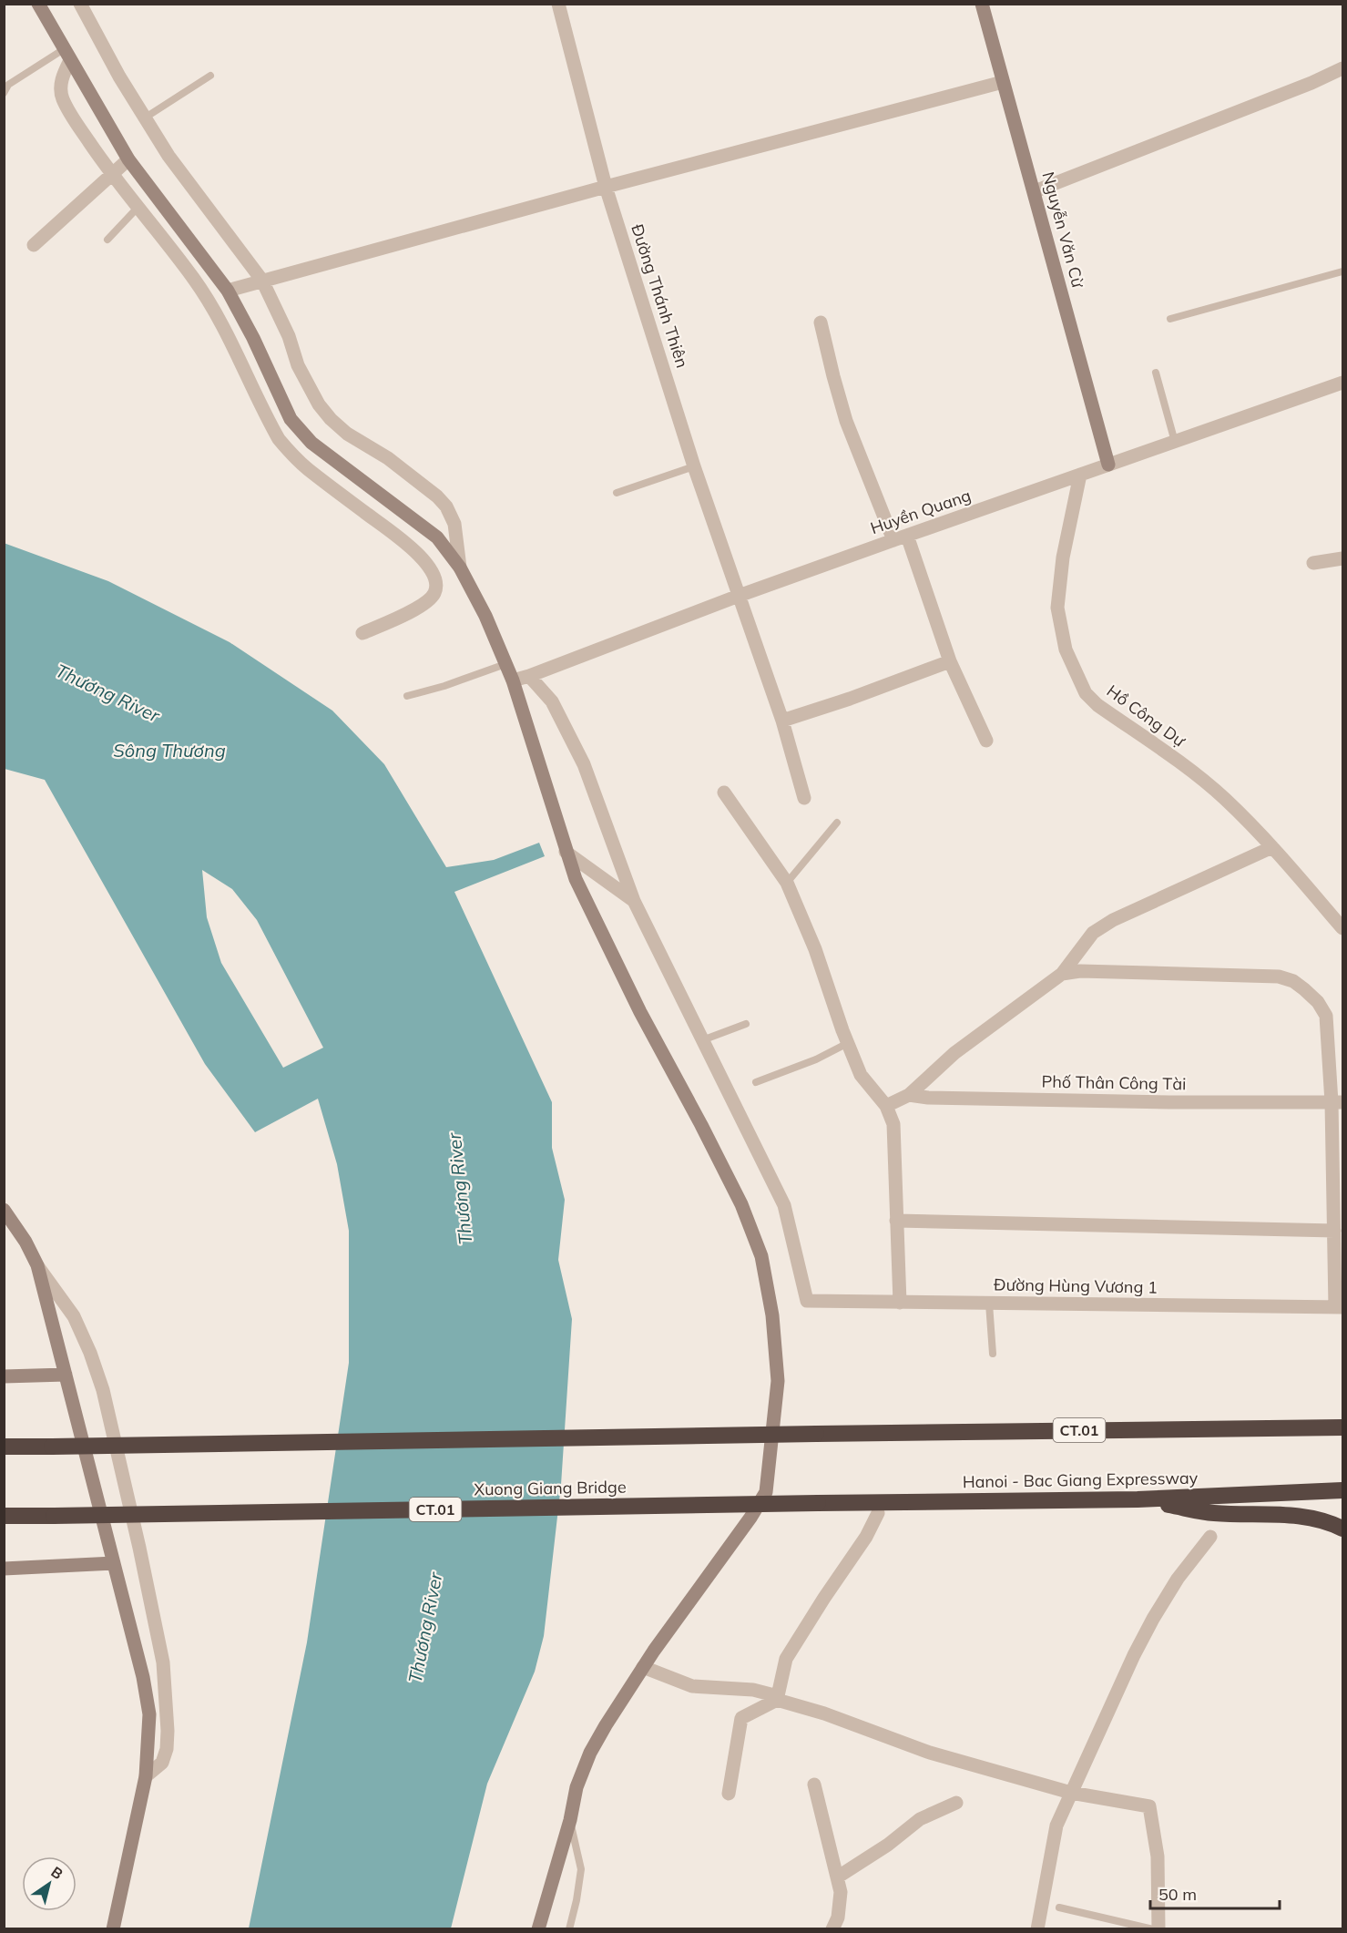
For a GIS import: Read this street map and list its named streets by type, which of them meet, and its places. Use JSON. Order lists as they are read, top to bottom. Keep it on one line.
{"streets":{"highway":["CT.01","Hanoi - Bac Giang Expressway","Xuong Giang Bridge"],"street":["Nguyễn Văn Cừ","Đường Thánh Thiên","Huyền Quang","Hồ Công Dự","Phố Thân Công Tài","Đường Hùng Vương 1"]},"crossings":[["Nguyễn Văn Cừ","Huyền Quang"],["Đường Thánh Thiên","Huyền Quang"],["Huyền Quang","Hồ Công Dự"],["Hanoi - Bac Giang Expressway","Xuong Giang Bridge"]],"water":["Thương River","Sông Thương"],"scale_bar":"50 m","north":"top right"}
